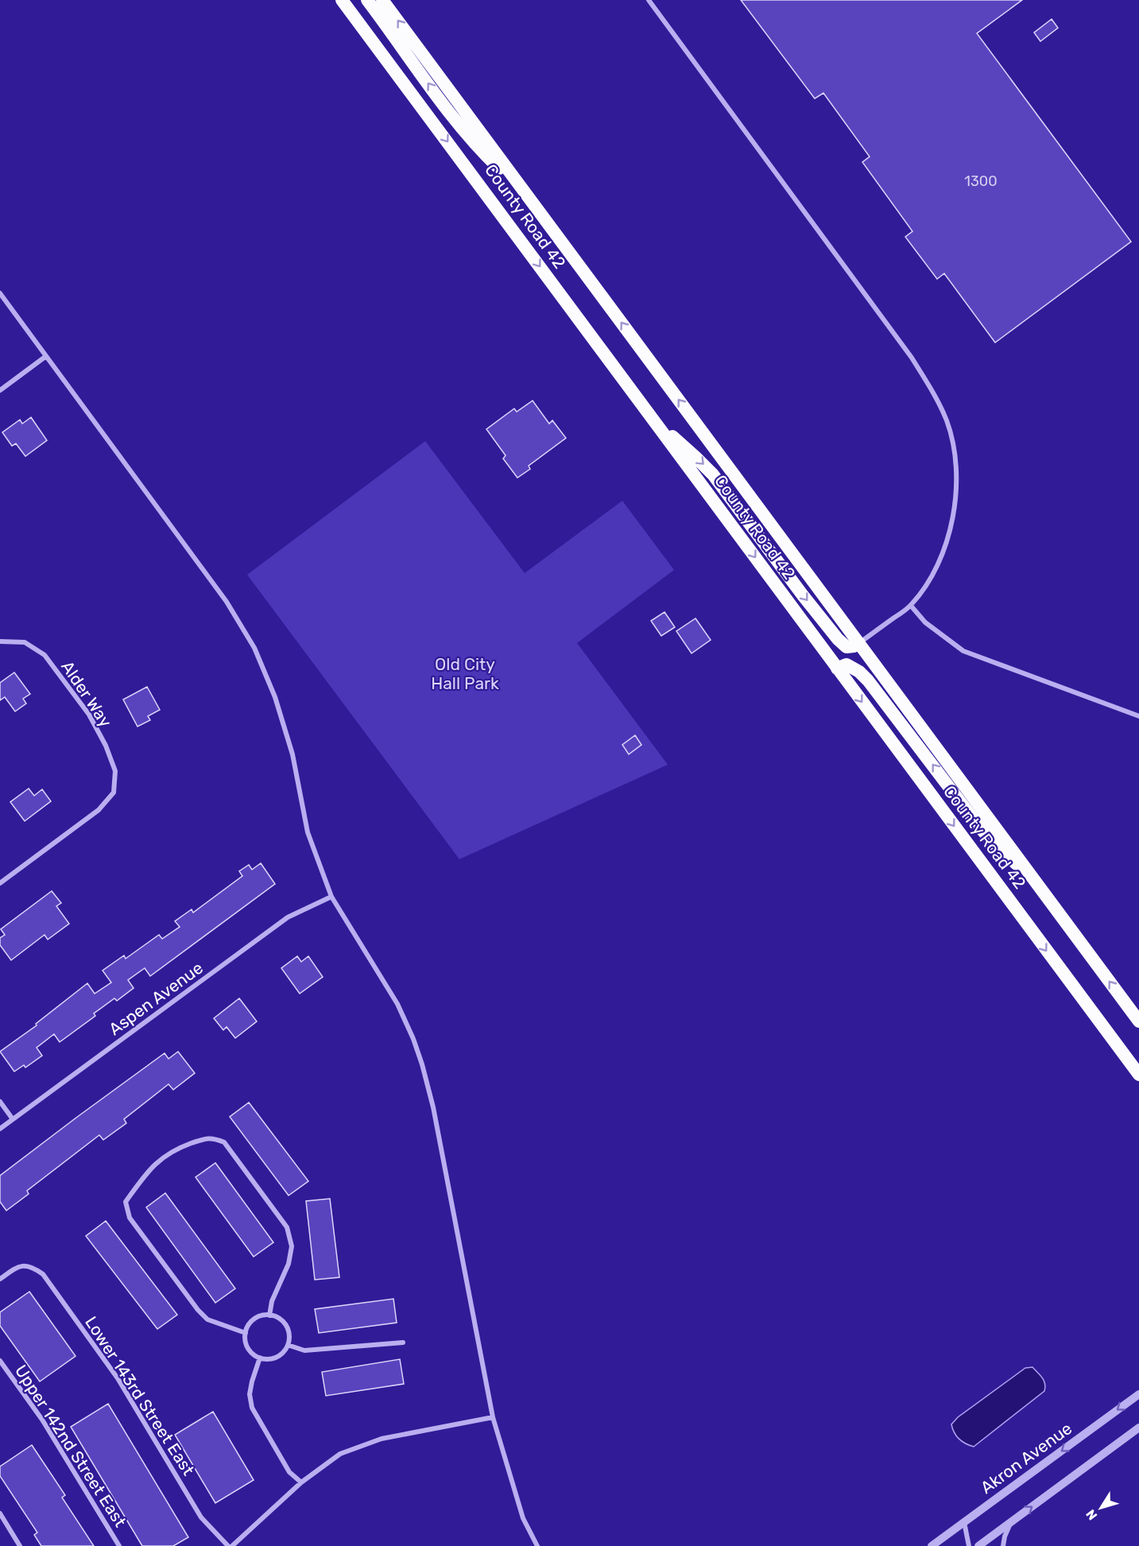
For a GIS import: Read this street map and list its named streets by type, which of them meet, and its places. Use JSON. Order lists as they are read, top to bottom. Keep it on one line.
{"streets":{"highway":["County Road 42"],"street":["Alder Way","Aspen Avenue","Lower 143rd Street East","Upper 142nd Street East","Akron Avenue"]},"parks":["Old City Hall Park"],"house_numbers":["1300"],"north":"bottom left"}
